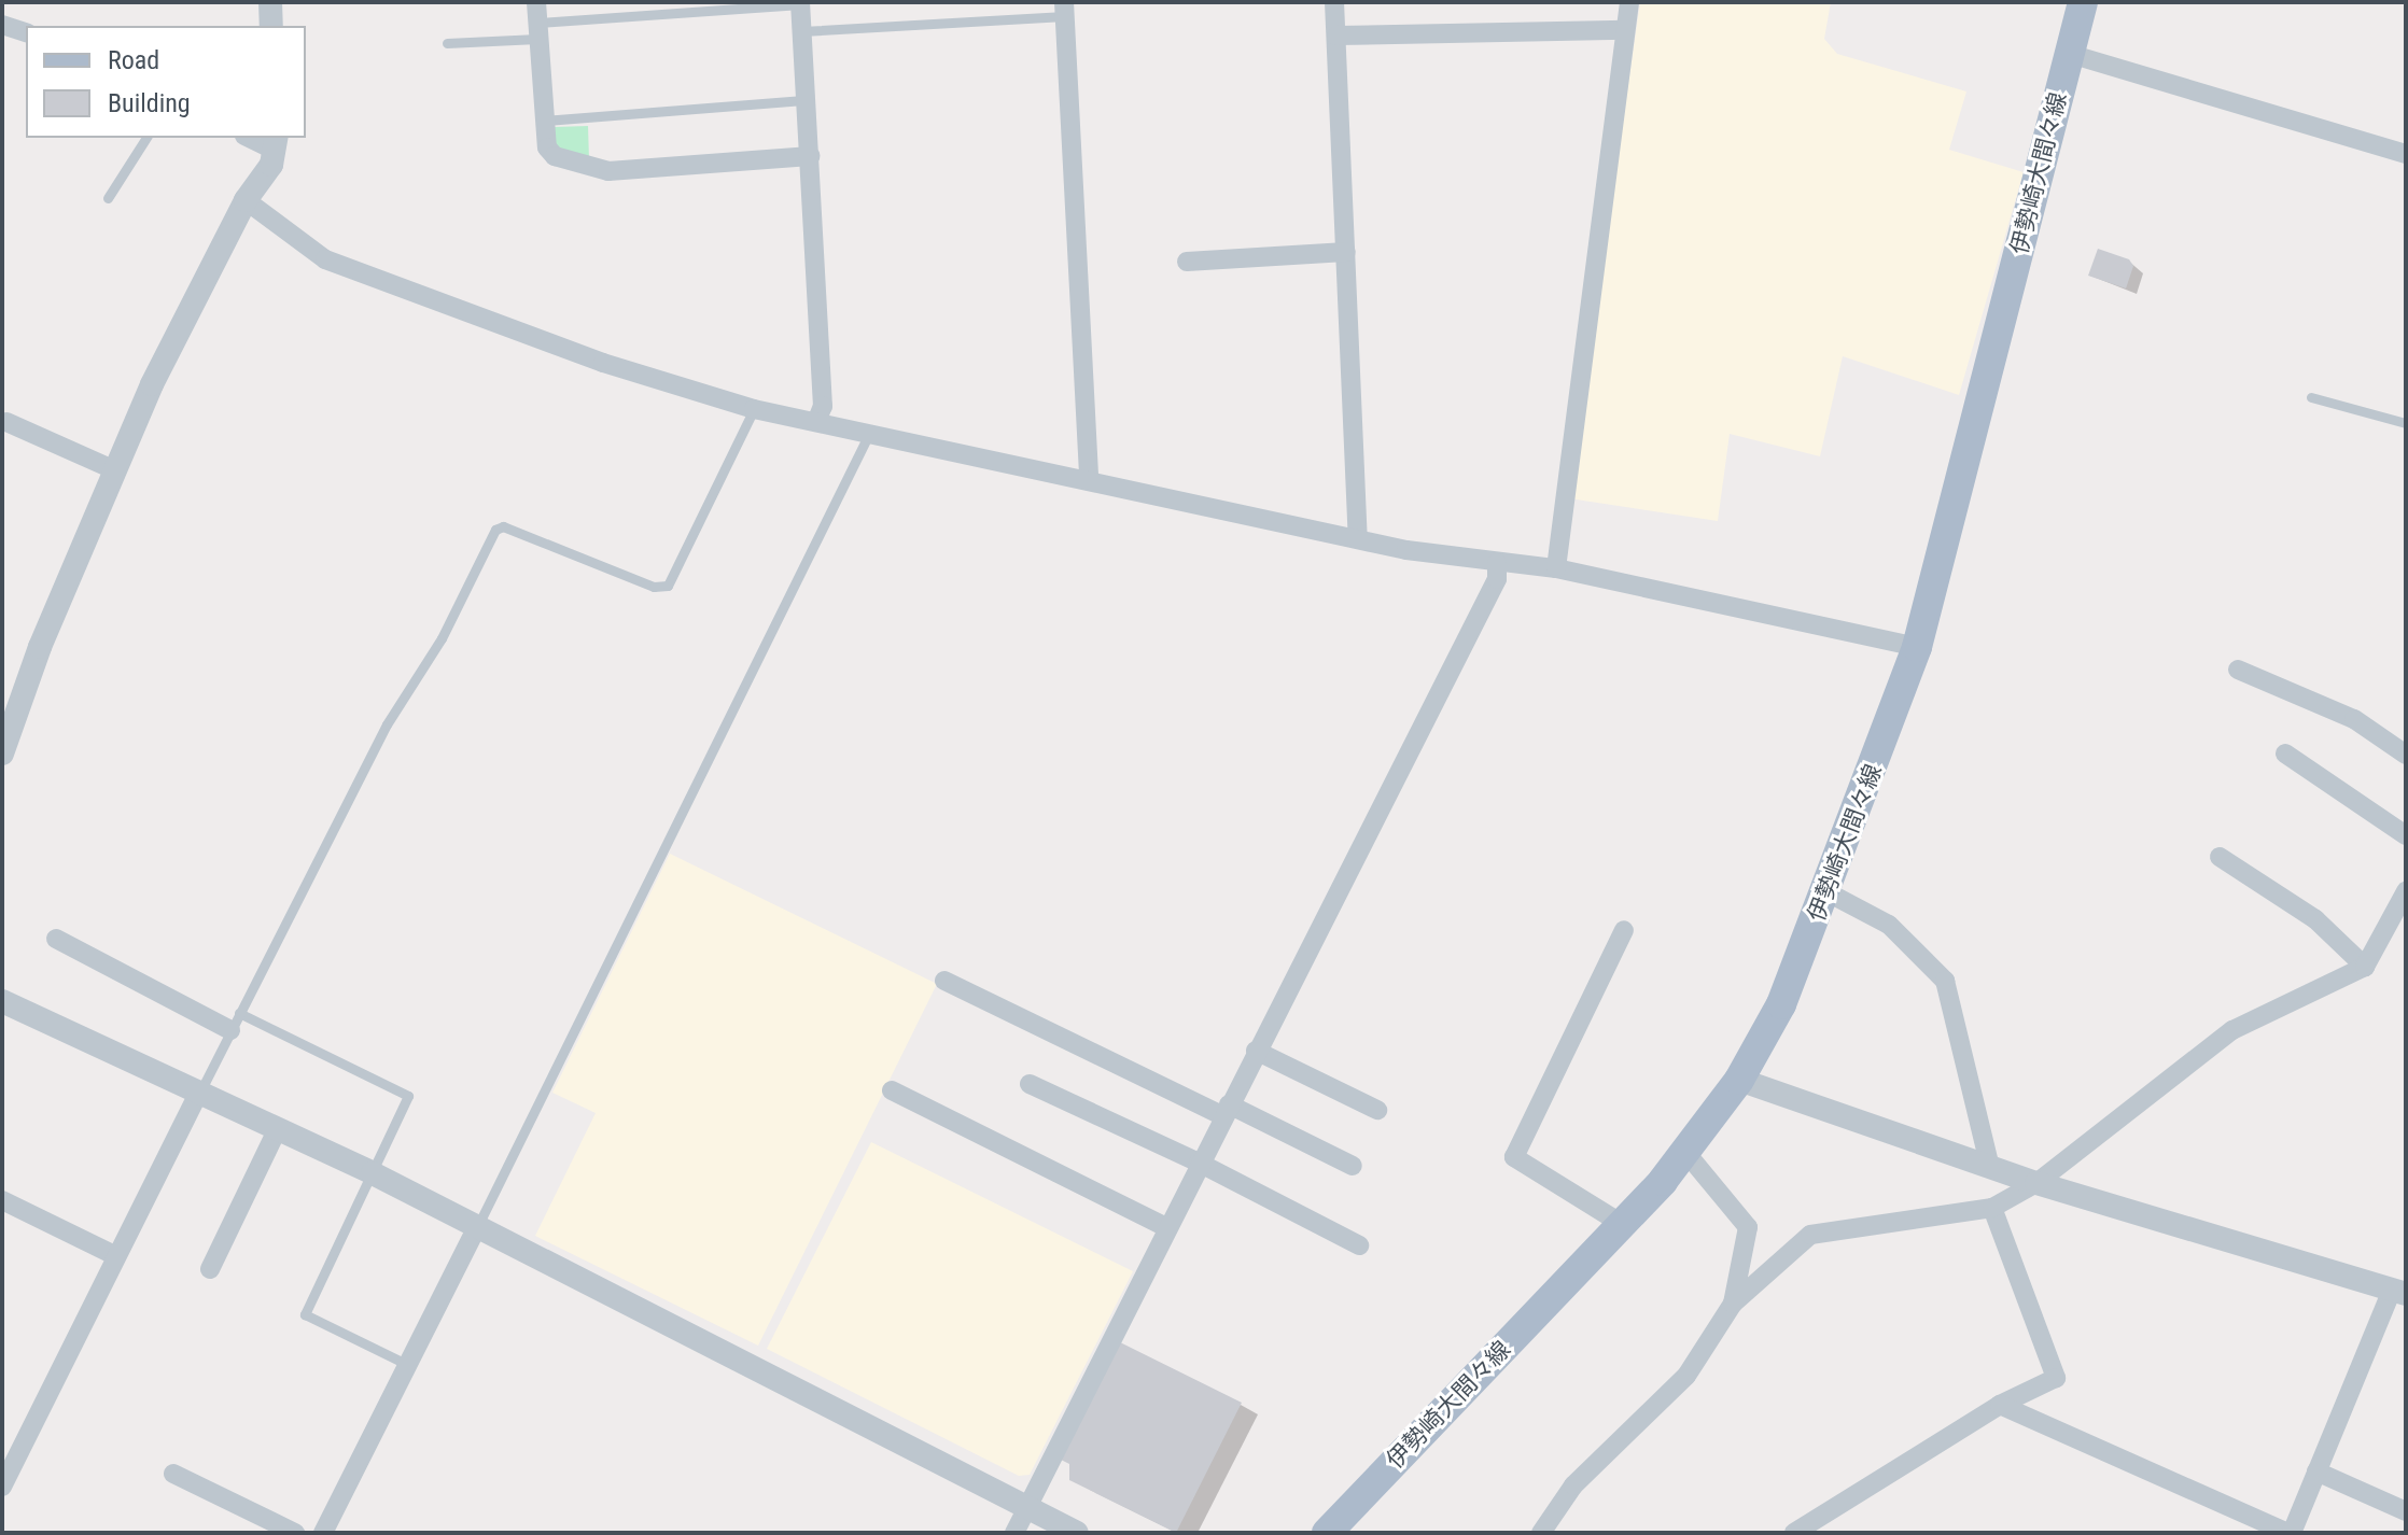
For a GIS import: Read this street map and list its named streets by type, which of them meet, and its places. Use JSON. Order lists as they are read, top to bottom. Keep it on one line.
{"streets":{"main road":["伊勢崎大間々線"]},"legend":["Road","Building"]}
